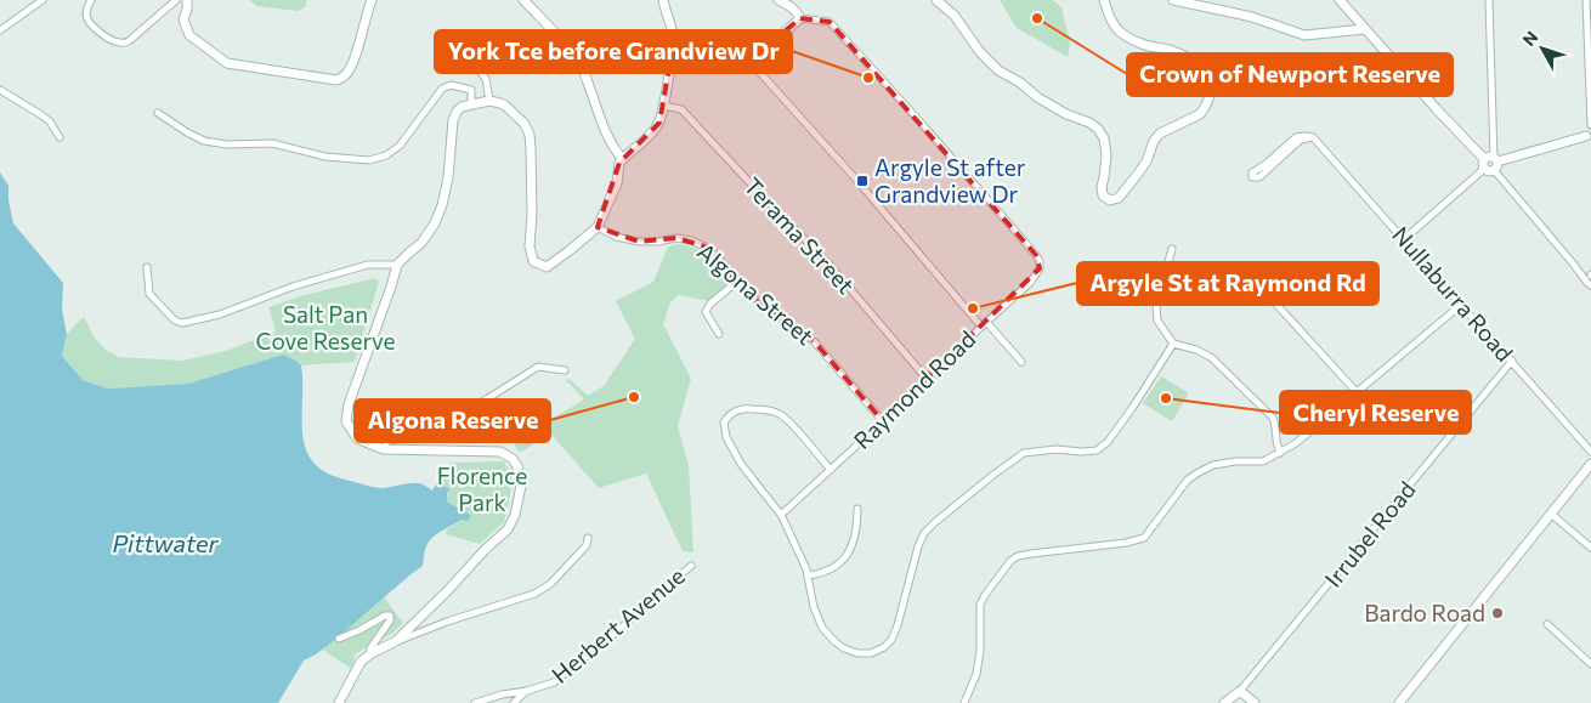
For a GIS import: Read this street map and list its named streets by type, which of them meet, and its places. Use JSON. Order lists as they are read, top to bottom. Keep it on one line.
{"streets":{"street":["Terama Street","Algona Street","Nullaburra Road","Raymond Road","Irrubel Road","Herbert Avenue"]},"crossings":[["Terama Street","Raymond Road"],["Algona Street","Raymond Road"],["Nullaburra Road","Irrubel Road"]],"water":["Pittwater"],"parks":["Salt Pan Cove Reserve","Florence Park"],"places":{"other":["Crown of Newport Reserve","York Tce before Grandview Dr","Argyle St at Raymond Rd","Algona Reserve","Cheryl Reserve","Bardo Road"],"transit":["Argyle St after Grandview Dr"]},"north":"top left"}
